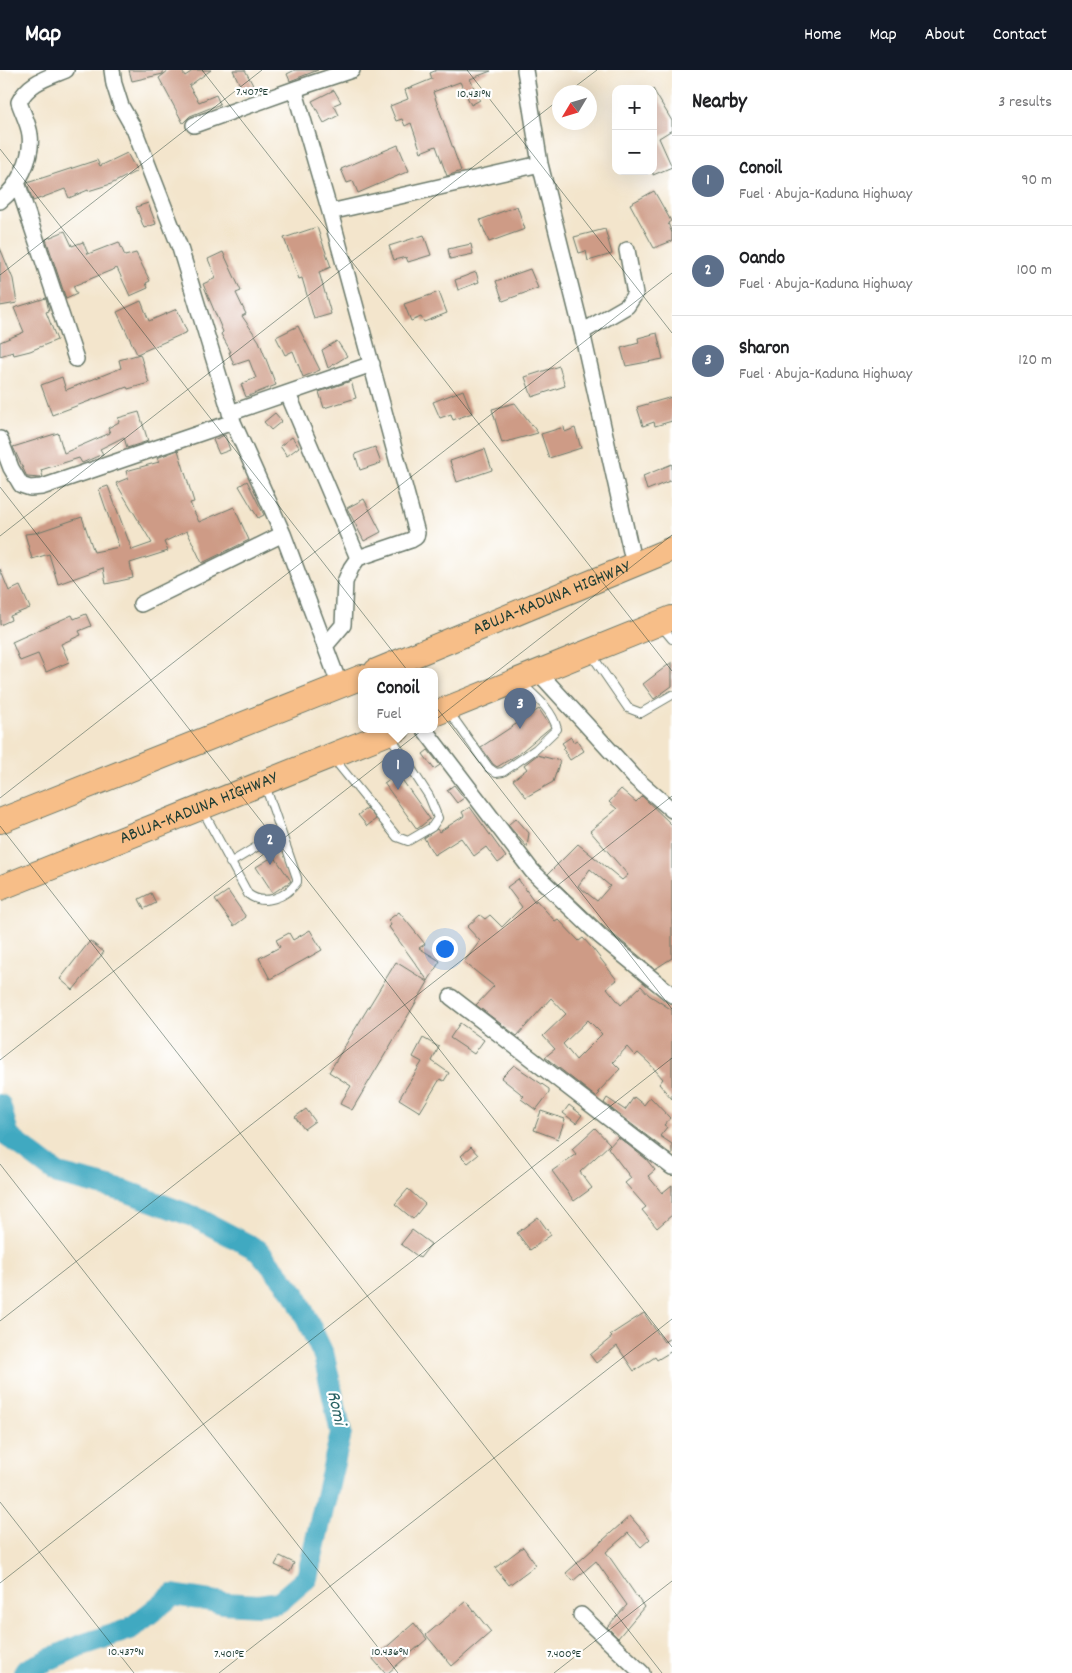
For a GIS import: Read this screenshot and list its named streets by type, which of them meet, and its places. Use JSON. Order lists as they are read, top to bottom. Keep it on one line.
{"streets":{"highway":["ABUJA-KADUNA HIGHWAY"]},"water":["Romi"],"north":"bottom left","page":{"header":"Map","nav":["Home","Map","About","Contact"],"heading":["Nearby","3 results"],"map_buttons":["+","−"],"list":[{"mark":"1","name":"Conoil","note":"Fuel · Abuja-Kaduna Highway","value":"90 m"},{"mark":"2","name":"Oando","note":"Fuel · Abuja-Kaduna Highway","value":"100 m"},{"mark":"3","name":"Sharon","note":"Fuel · Abuja-Kaduna Highway","value":"120 m"}],"popup":["Conoil","Fuel"],"pins":["3","1","2"]},"coordinates":["7.407°E","10.431°N","10.437°N","10.436°N","7.401°E","7.400°E"]}
